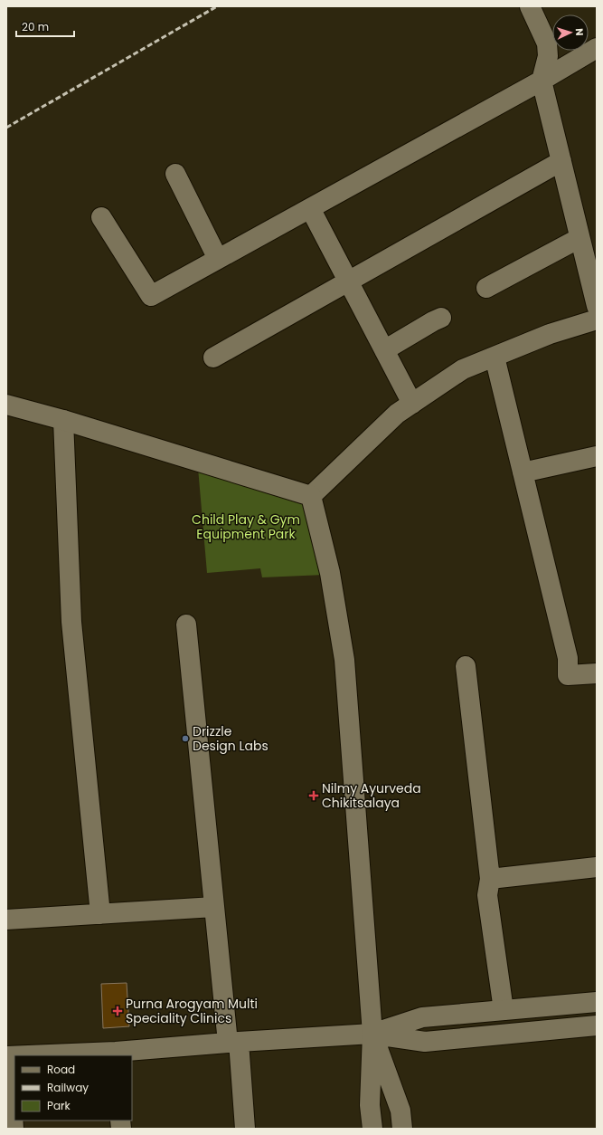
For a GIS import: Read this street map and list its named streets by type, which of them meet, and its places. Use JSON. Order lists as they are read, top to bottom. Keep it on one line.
{"parks":["Child Play & Gym Equipment Park"],"places":{"other":["Drizzle Design Labs"],"health":["Nilmy Ayurveda Chikitsalaya","Purna Arogyam Multi Speciality Clinics"]},"legend":["Road","Railway","Park"],"scale_bar":"20 m","north":"right"}
